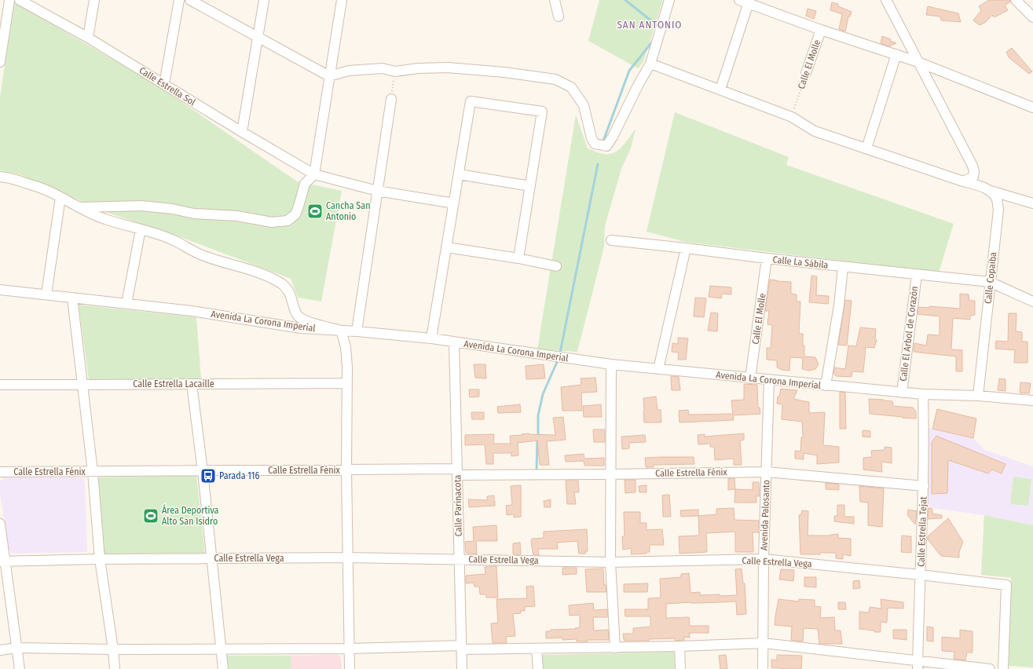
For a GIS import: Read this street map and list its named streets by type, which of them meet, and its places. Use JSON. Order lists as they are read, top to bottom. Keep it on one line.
{"streets":{"street":["Calle El Molle","Calle Estrella Sol","Calle La Sábila","Calle Copaiba","Avenida La Corona Imperial","Calle El Arbol de Corazón","Calle Estrella Lacaille","Calle Estrella Fénix","Calle Parinacota","Avenida Palosanto","Calle Estrella Tejat","Calle Estrella Vega"]},"crossings":[["Calle El Molle","Calle La Sábila"],["Calle El Molle","Avenida La Corona Imperial"],["Calle La Sábila","Calle Copaiba"],["Calle La Sábila","Calle El Arbol de Corazón"],["Calle Copaiba","Avenida La Corona Imperial"],["Avenida La Corona Imperial","Calle El Arbol de Corazón"],["Avenida La Corona Imperial","Calle Parinacota"],["Avenida La Corona Imperial","Avenida Palosanto"],["Avenida La Corona Imperial","Calle Estrella Tejat"],["Calle Estrella Fénix","Calle Parinacota"],["Calle Estrella Fénix","Avenida Palosanto"],["Calle Estrella Fénix","Calle Estrella Tejat"],["Calle Parinacota","Calle Estrella Vega"],["Avenida Palosanto","Calle Estrella Vega"],["Calle Estrella Tejat","Calle Estrella Vega"]],"districts":["SAN ANTONIO"],"places":{"sports":["Cancha San Antonio","Área Deportiva Alto San Isidro"],"bus stop":["Parada 116"]}}
